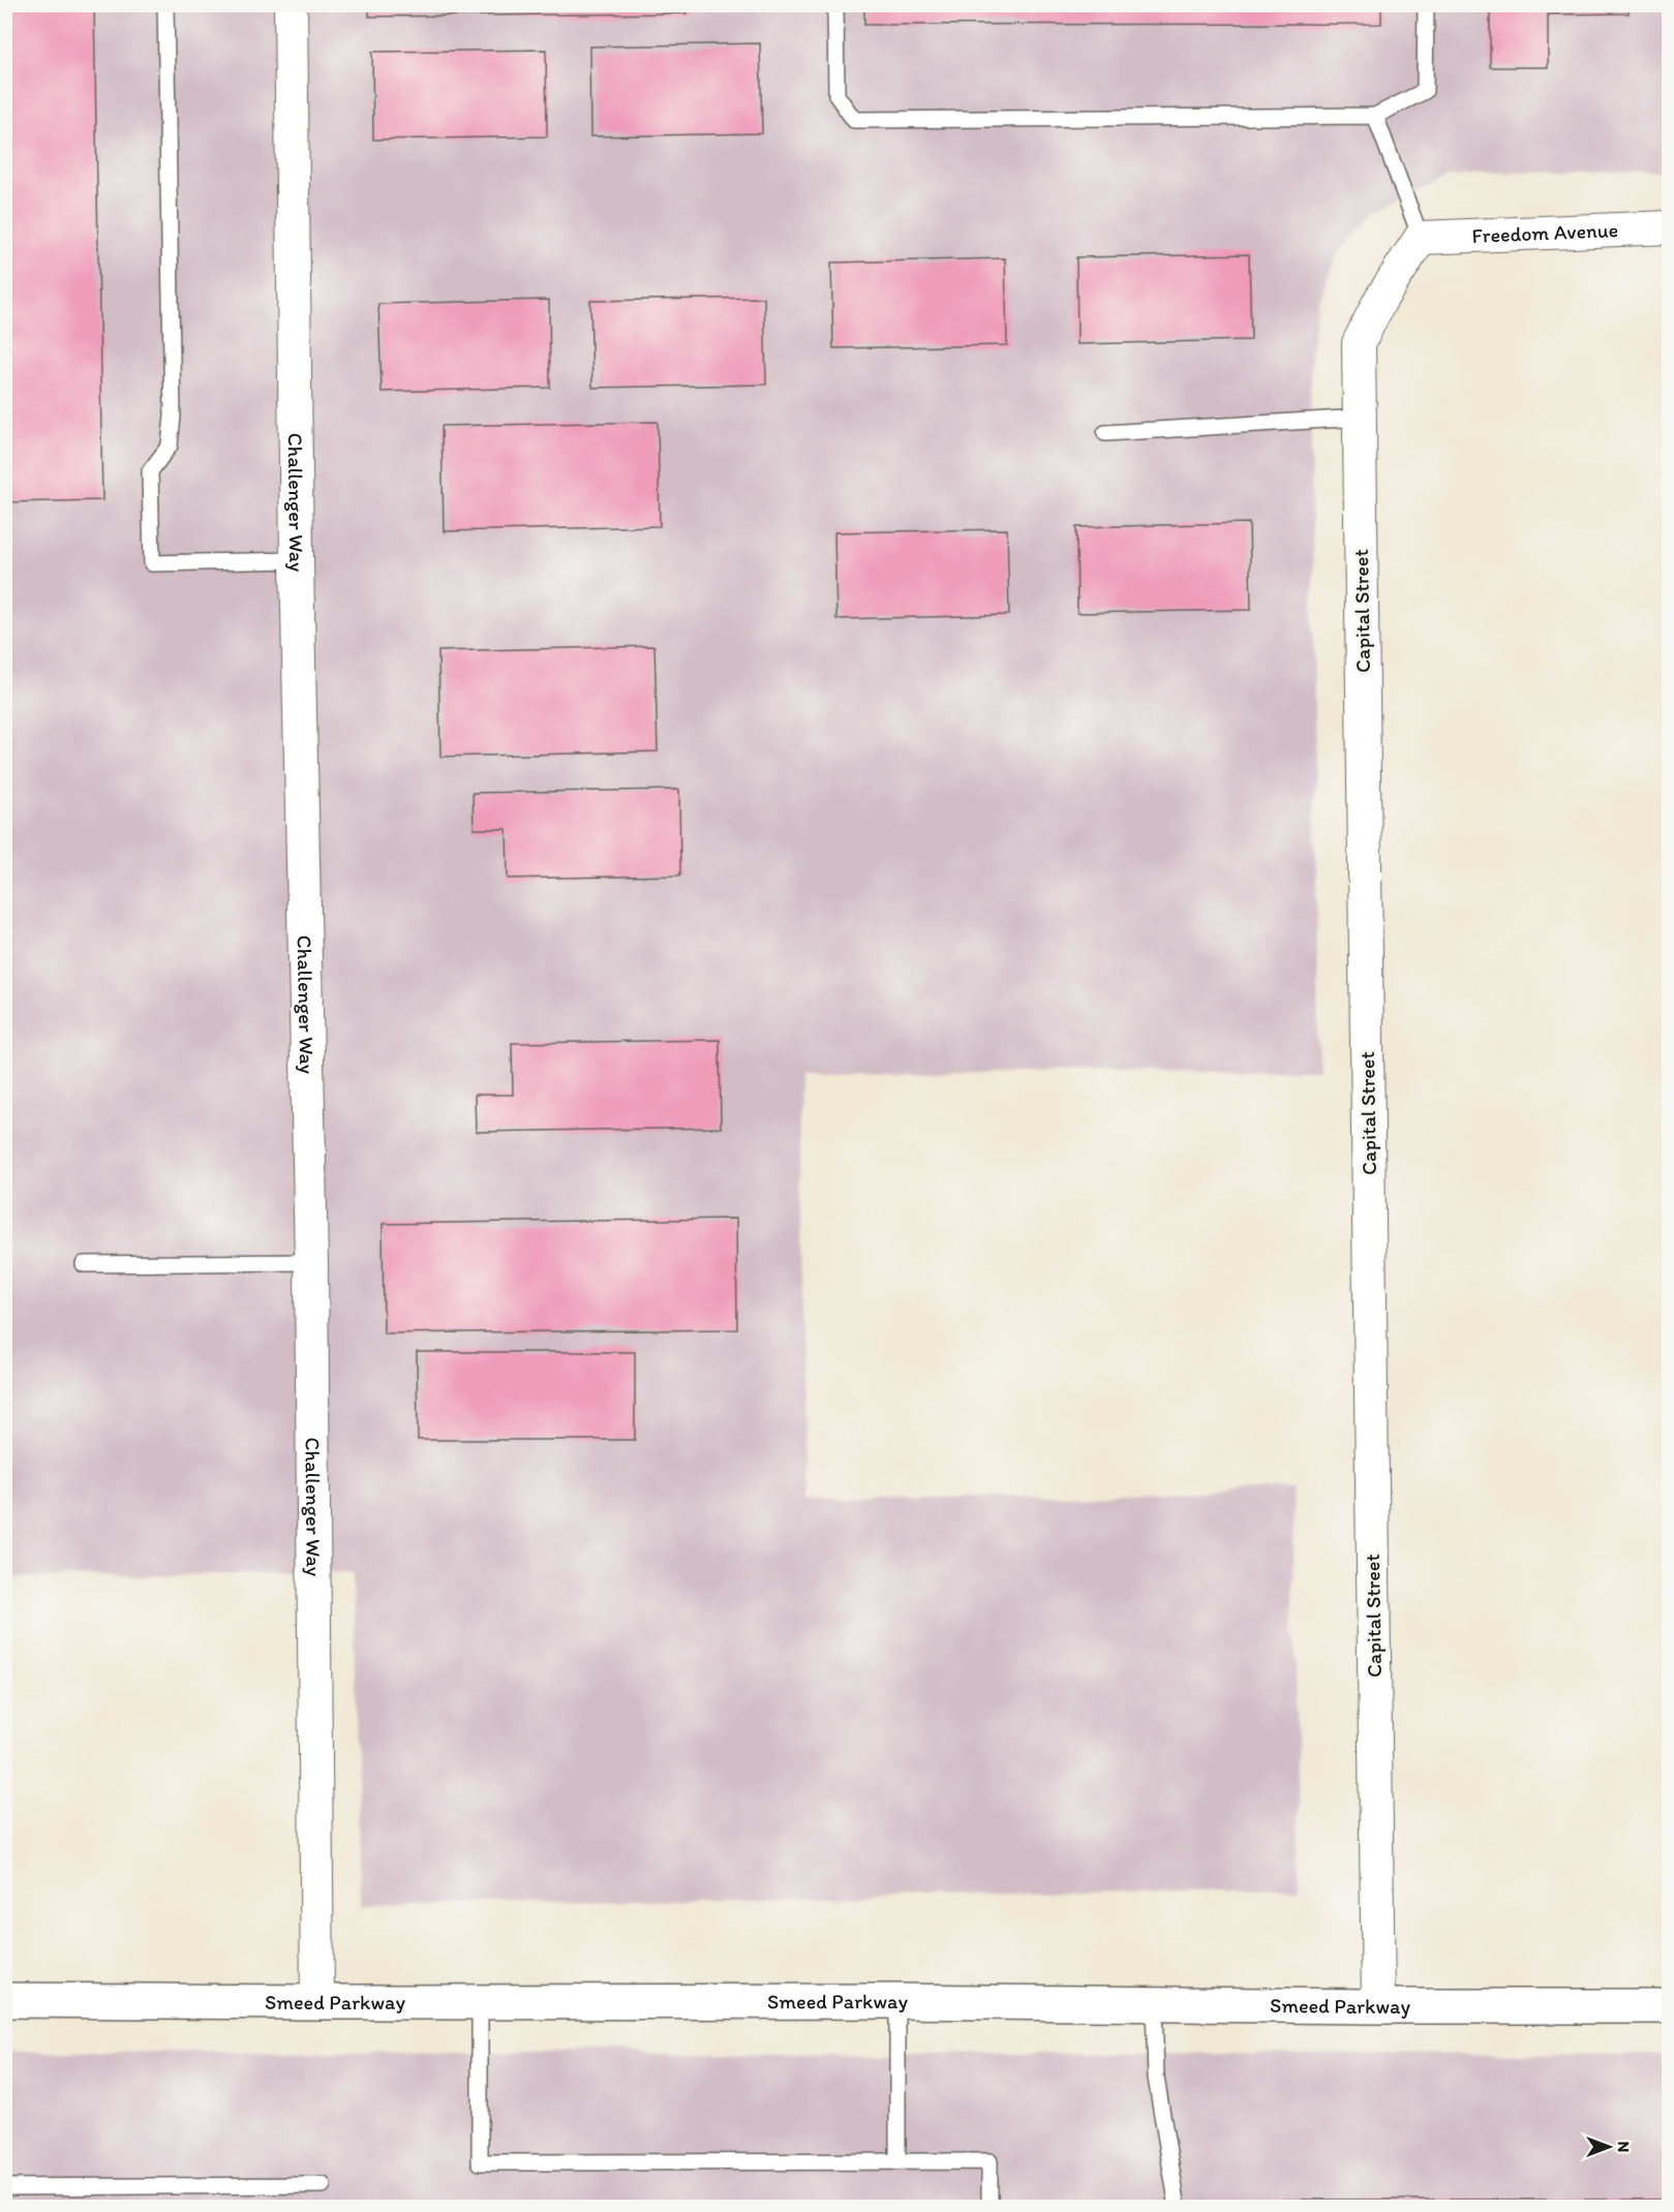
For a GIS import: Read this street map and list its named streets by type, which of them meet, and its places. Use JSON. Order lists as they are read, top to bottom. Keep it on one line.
{"streets":{"street":["Freedom Avenue","Challenger Way","Capital Street","Smeed Parkway"]},"crossings":[["Freedom Avenue","Capital Street"],["Challenger Way","Smeed Parkway"],["Capital Street","Smeed Parkway"]],"north":"right"}
